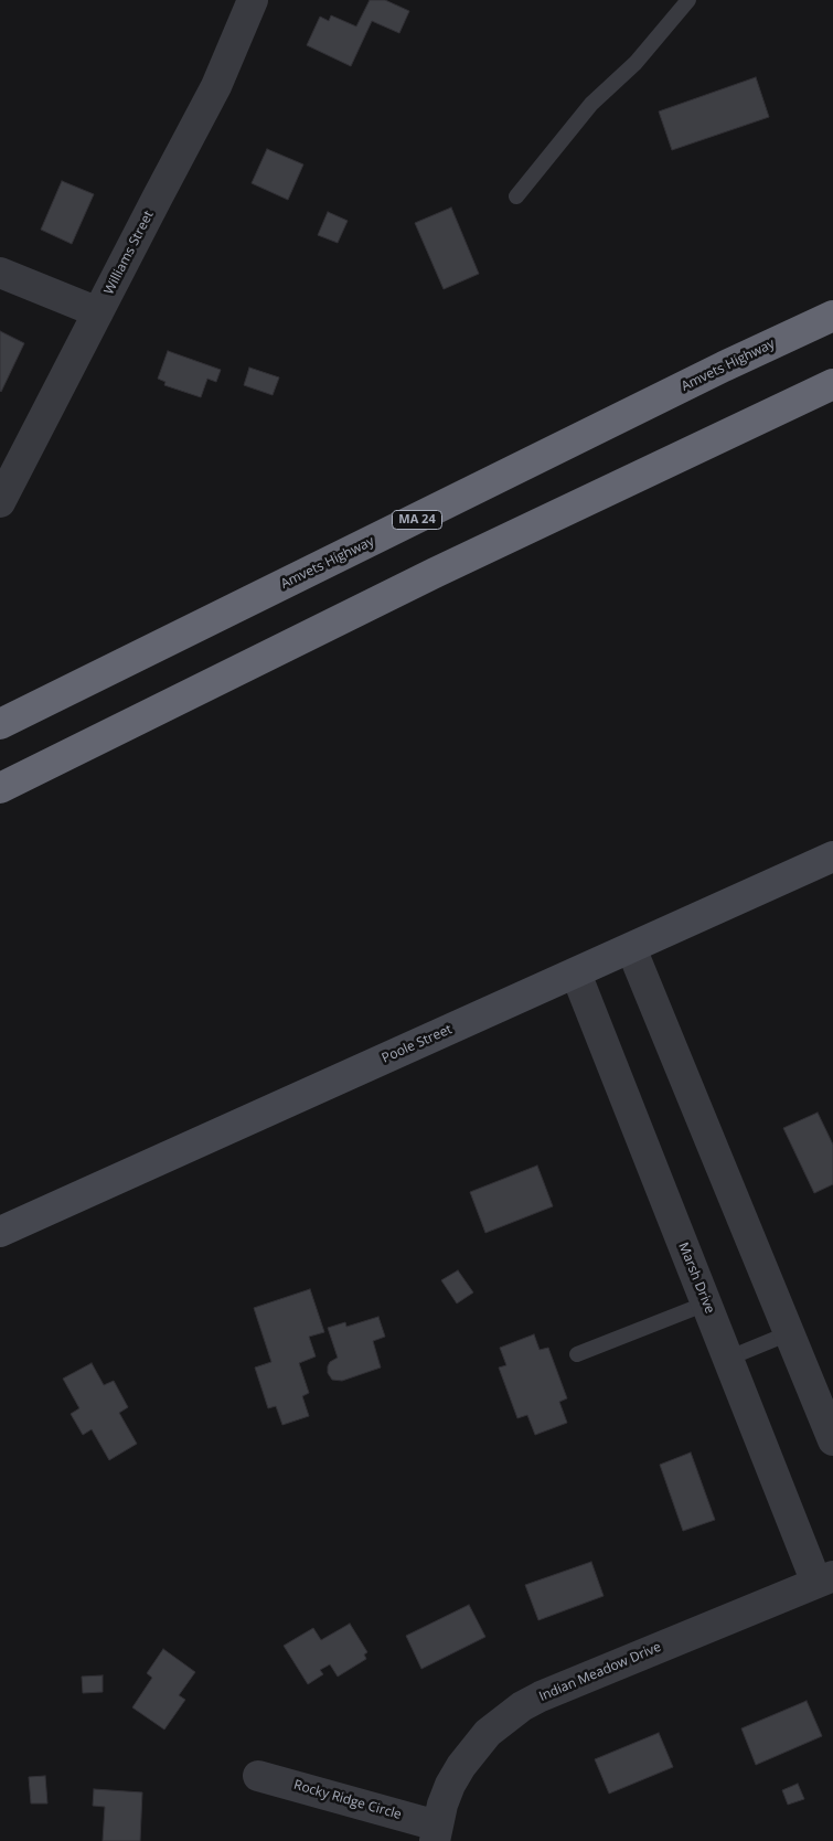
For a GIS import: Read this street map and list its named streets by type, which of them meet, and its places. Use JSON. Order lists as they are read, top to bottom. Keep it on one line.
{"streets":{"highway":["Amvets Highway","MA 24"],"street":["Williams Street","Poole Street","Marsh Drive","Indian Meadow Drive","Rocky Ridge Circle"]},"crossings":[["Poole Street","Marsh Drive"],["Marsh Drive","Indian Meadow Drive"],["Indian Meadow Drive","Rocky Ridge Circle"]]}
